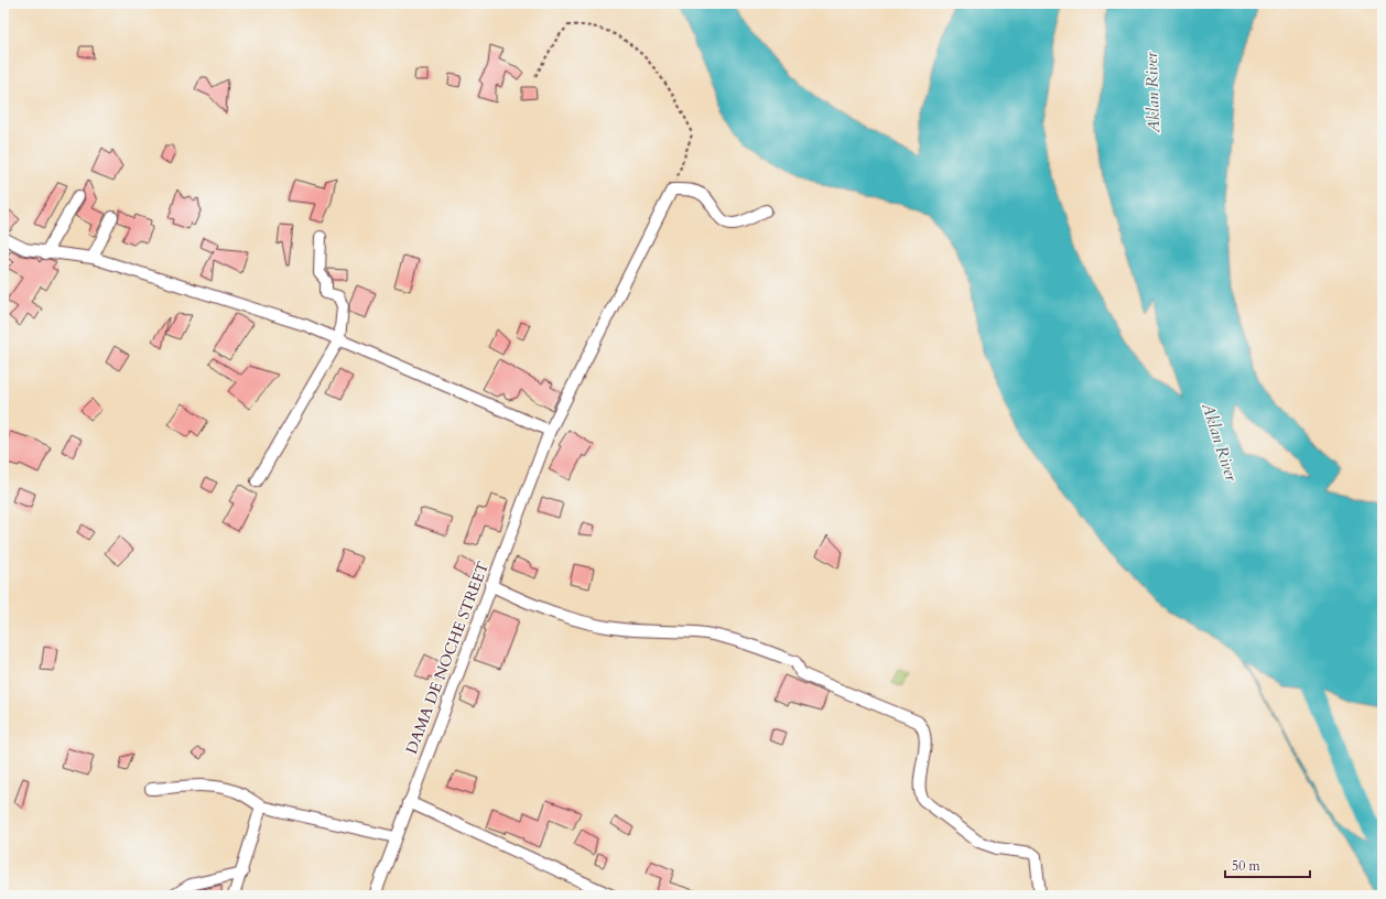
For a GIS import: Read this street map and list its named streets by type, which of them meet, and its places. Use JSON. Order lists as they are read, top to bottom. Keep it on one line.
{"streets":{"street":["DAMA DE NOCHE STREET"]},"water":["Aklan River"],"scale_bar":"50 m"}
